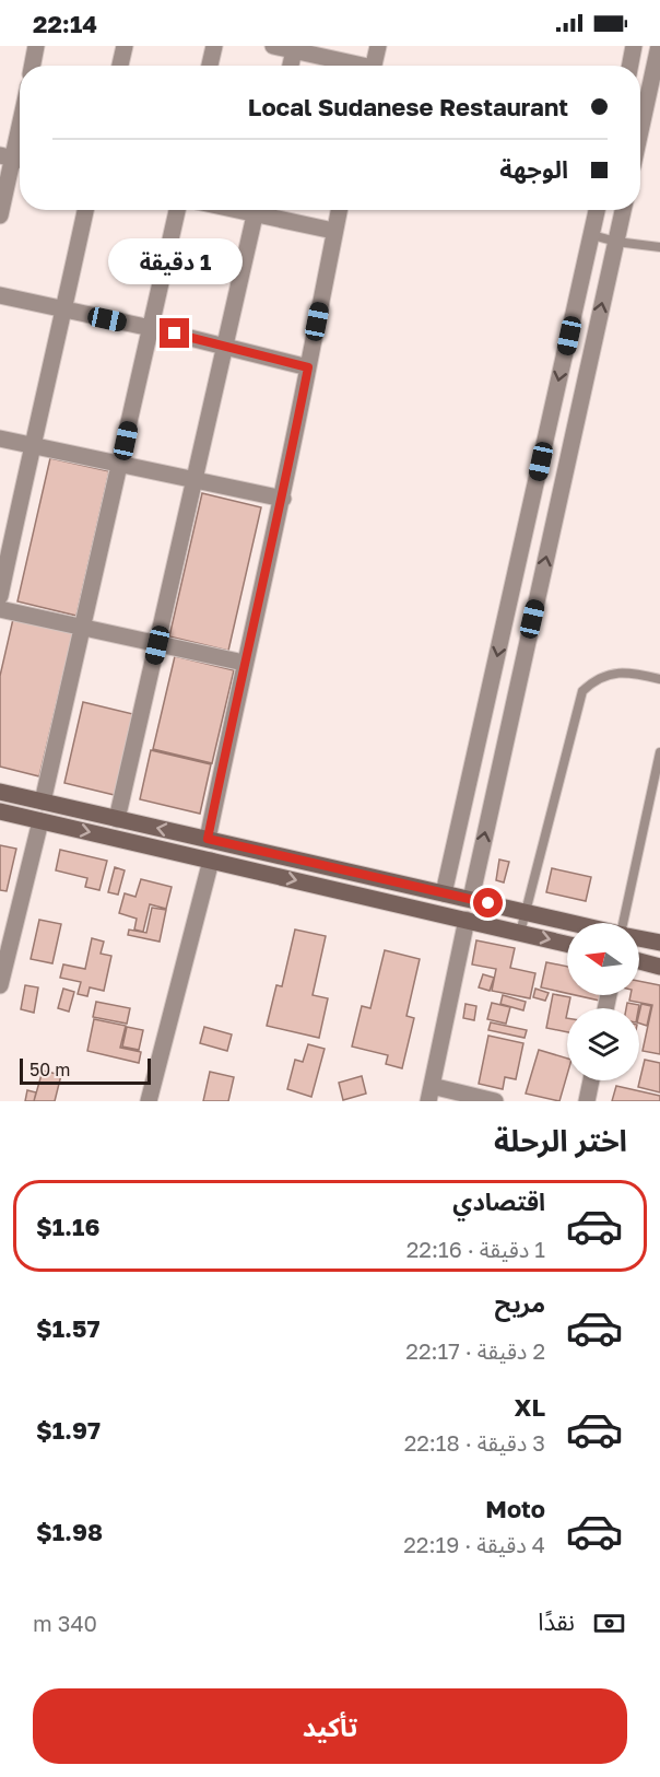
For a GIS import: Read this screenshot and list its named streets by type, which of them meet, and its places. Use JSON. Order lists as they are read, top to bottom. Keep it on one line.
{"scale_bar":"50 m","north":"left","page":{"status":"22:14","banner":["Local Sudanese Restaurant","الوجهة"],"bubble":"1 دقيقة","scale":"50 m","heading":"اختر الرحلة","list":[{"name":"اقتصادي","note":"1 دقيقة · 22:16","value":"$1.16"},{"name":"مريح","note":"2 دقيقة · 22:17","value":"$1.57"},{"name":"XL","note":"3 دقيقة · 22:18","value":"$1.97"},{"name":"Moto","note":"4 دقيقة · 22:19","value":"$1.98"}],"pay":["نقدًا","340 m"],"buttons":"تأكيد"}}
